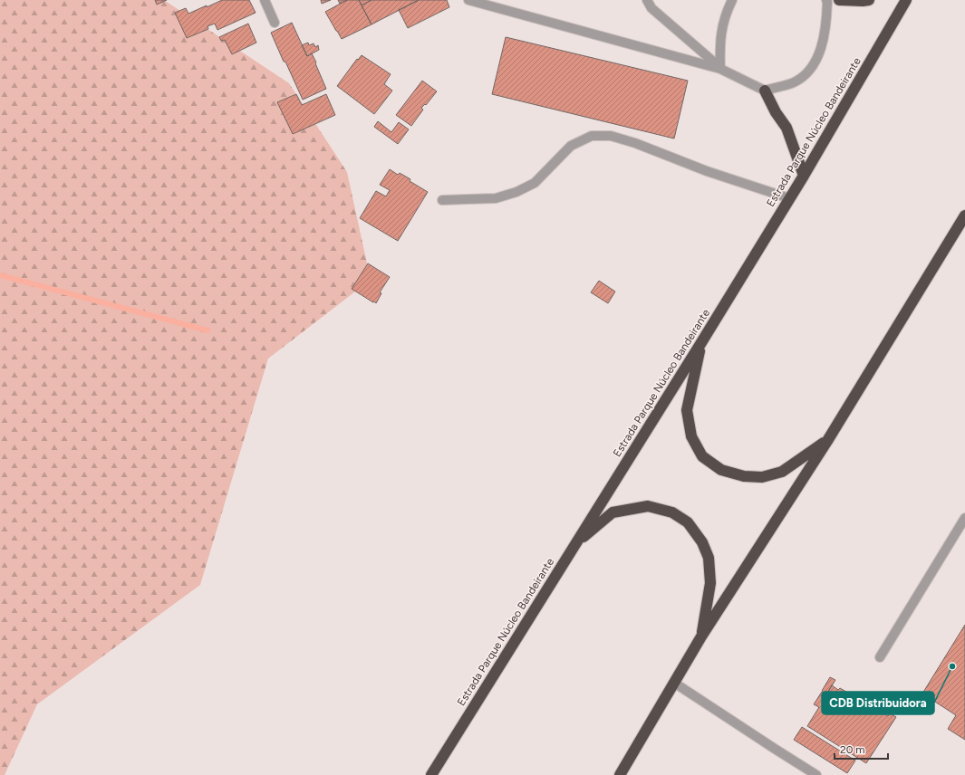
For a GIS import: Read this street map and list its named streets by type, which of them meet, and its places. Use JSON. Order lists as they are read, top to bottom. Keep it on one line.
{"streets":{"highway":["Estrada Parque Núcleo Bandeirante"]},"places":["CDB Distribuidora"],"scale_bar":"20 m"}
